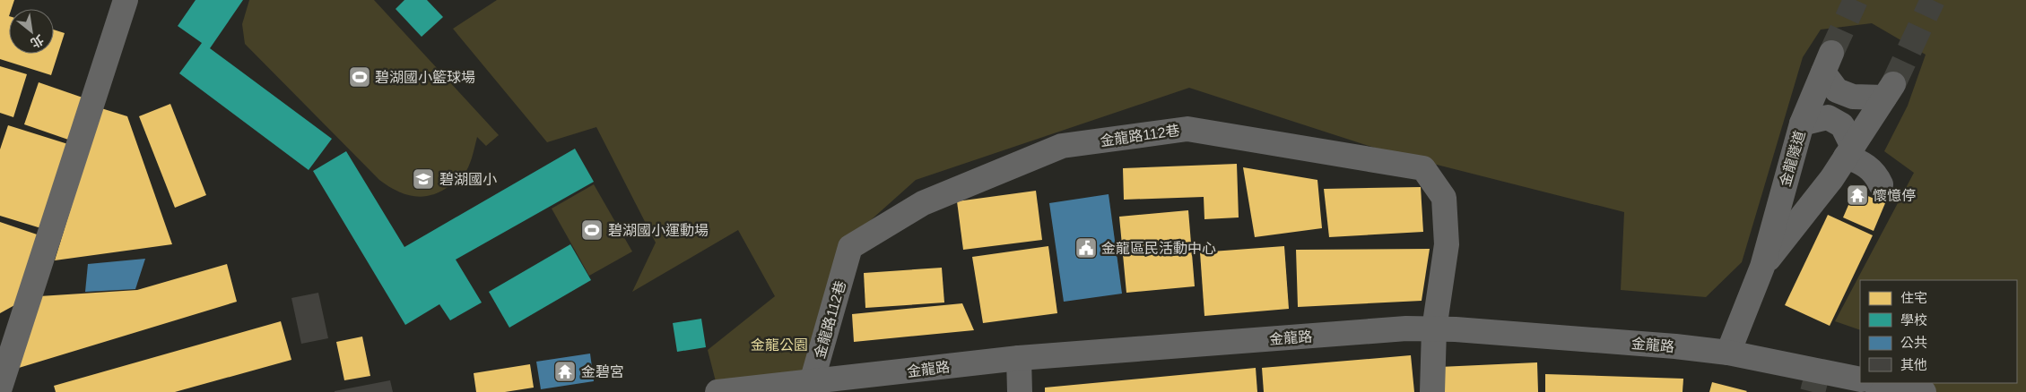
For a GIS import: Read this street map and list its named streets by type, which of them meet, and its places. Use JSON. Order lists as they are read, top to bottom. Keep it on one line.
{"streets":{"street":["金龍路112巷","金龍隧道","金龍路"]},"crossings":[["金龍路112巷","金龍路"],["金龍隧道","金龍路"]],"parks":["金龍公園"],"places":{"sports":["碧湖國小籃球場","碧湖國小運動場"],"school or university":["碧湖國小"],"temple":["懷憶停","金碧宮"],"public building":["金龍區民活動中心"]},"legend":["住宅","學校","公共","其他"],"north":"bottom right"}
